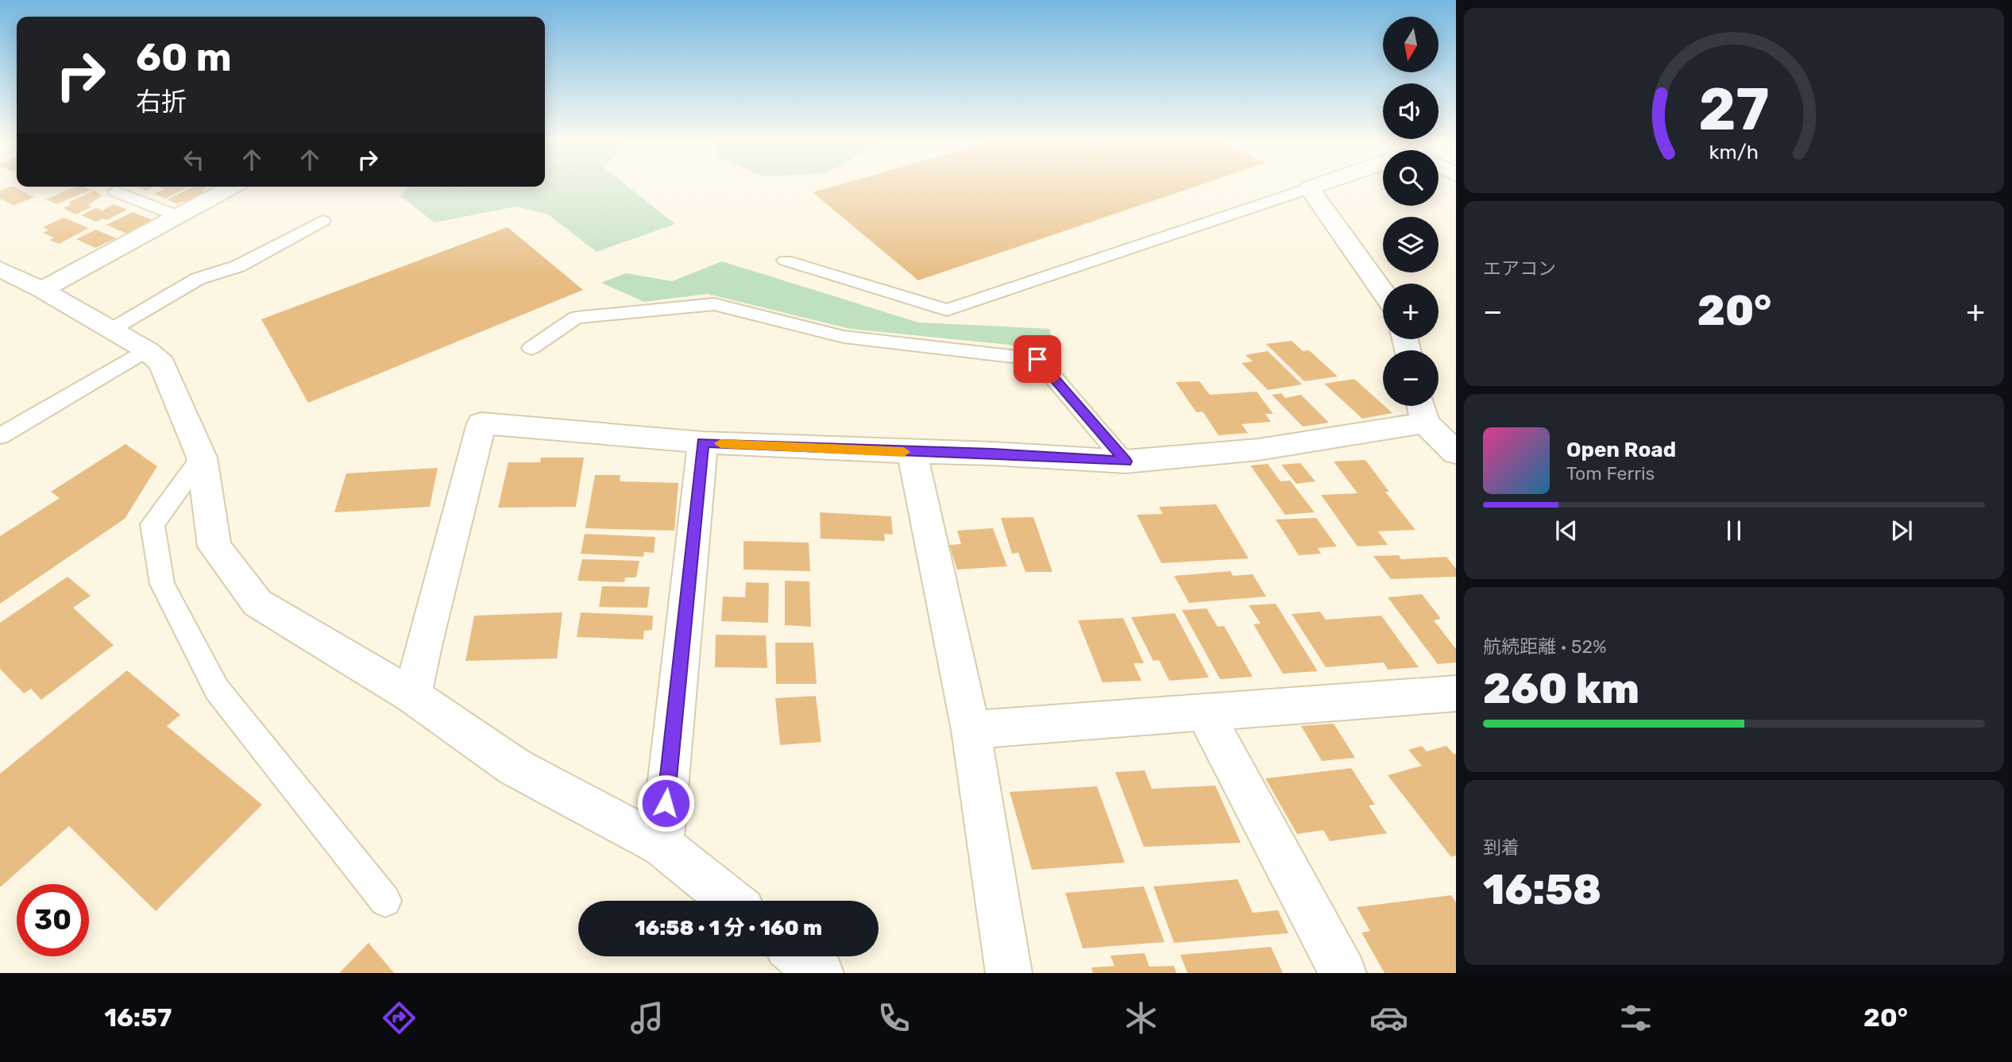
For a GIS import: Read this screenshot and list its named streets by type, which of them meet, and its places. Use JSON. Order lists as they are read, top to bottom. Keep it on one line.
{"north":"bottom","page":{"map_buttons":["+","−"],"turn":["60 m","右折"],"tile":["エアコン",["航続距離 · 52%","260 km"],["到着","16:58"]],"heat":["−","20°","+"],"song":["Open Road","Tom Ferris"],"limit":"30","trip":"16:58 · 1 分 · 160 m","tabs":["16:57","20°"],"gauge":["27","km/h"]}}
